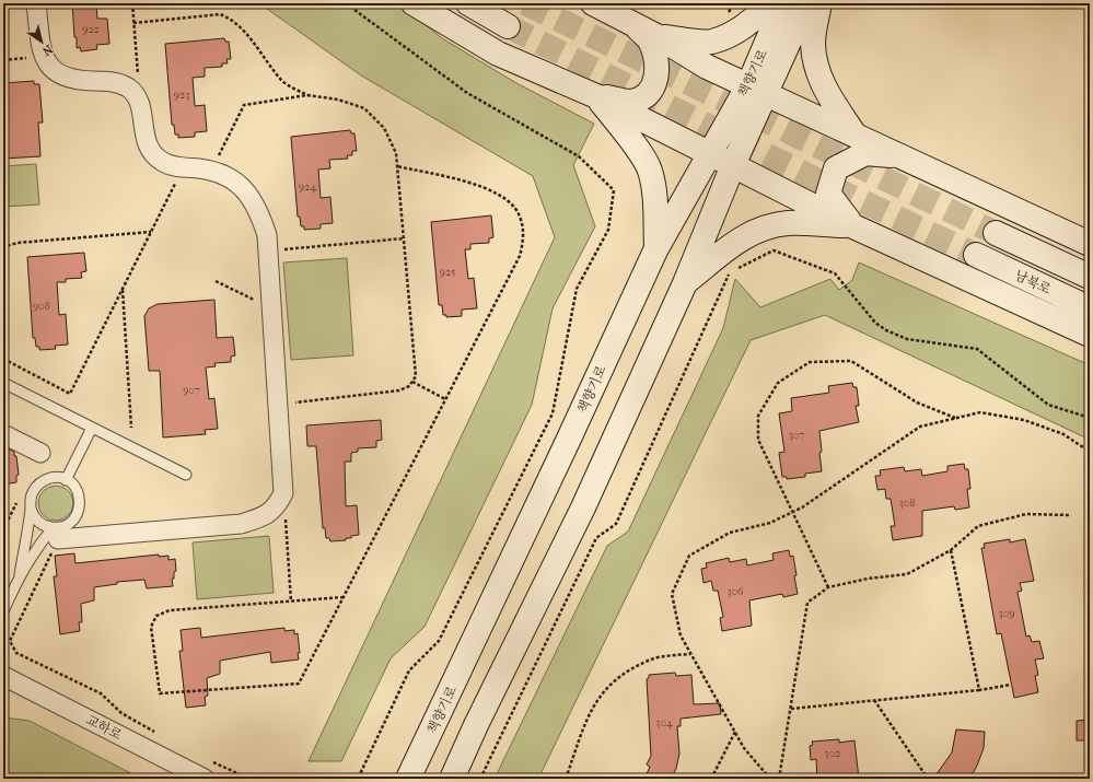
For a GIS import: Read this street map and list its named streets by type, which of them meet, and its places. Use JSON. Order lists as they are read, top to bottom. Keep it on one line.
{"streets":{"main road":["책향기로","남북로"],"street":["교하로"]},"house_numbers":["922","923","924","925","908","907","307","308","306","309","304","302"],"north":"bottom right"}
